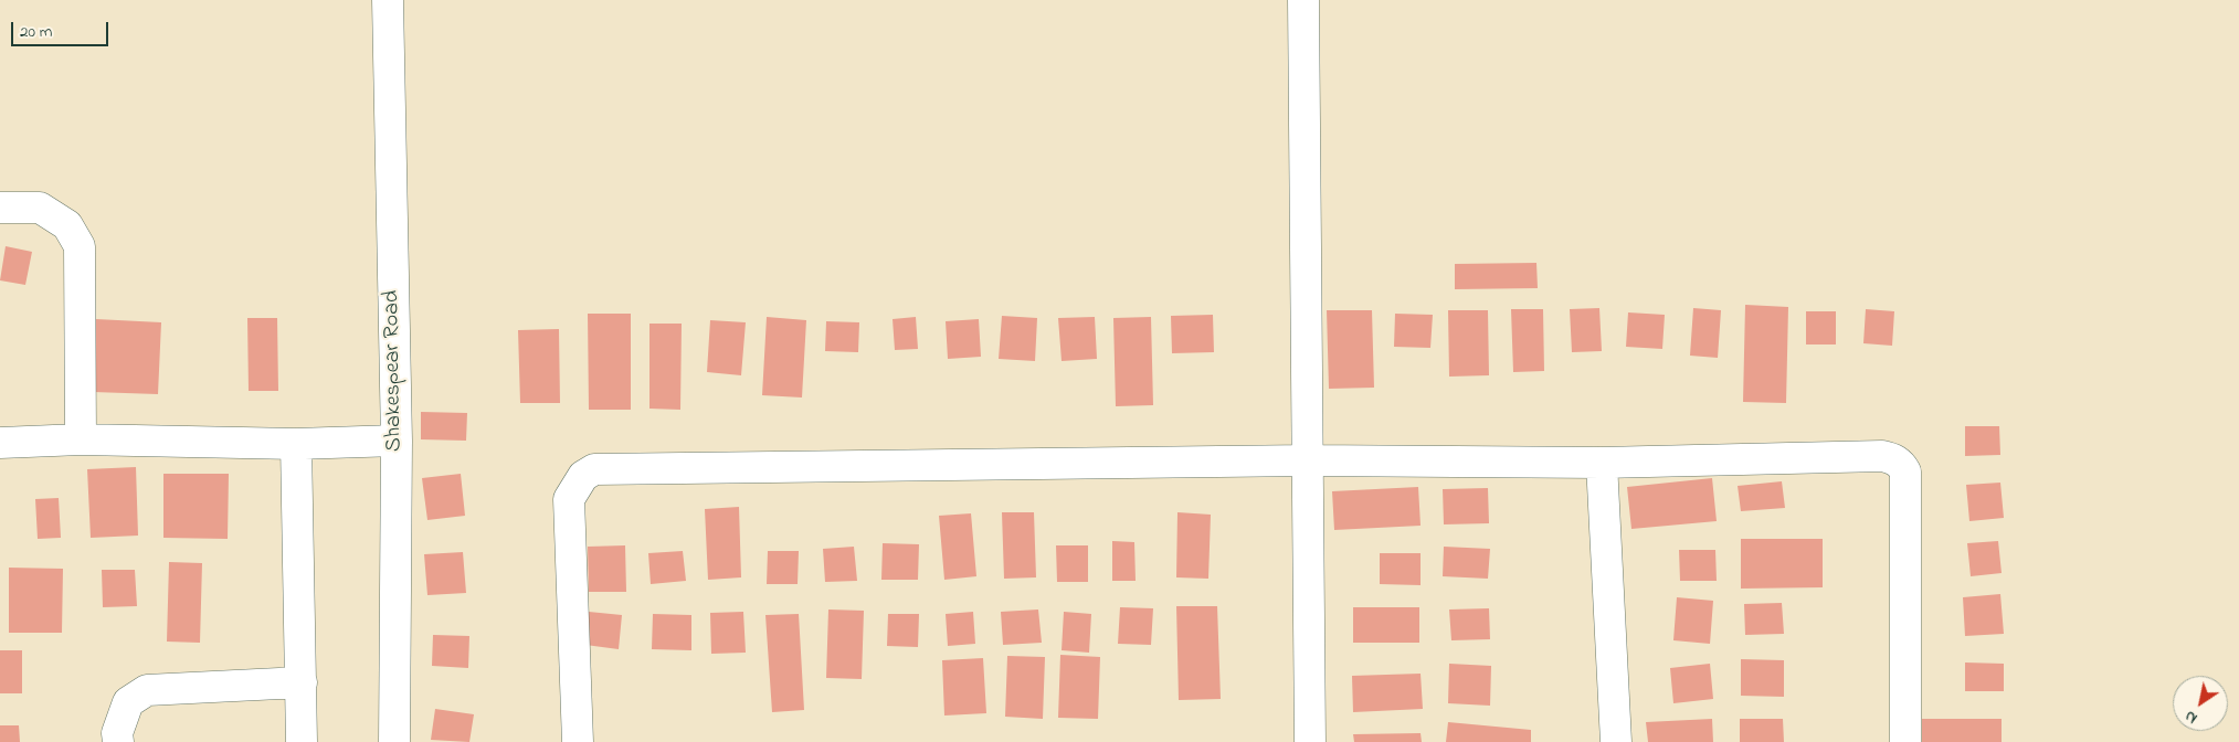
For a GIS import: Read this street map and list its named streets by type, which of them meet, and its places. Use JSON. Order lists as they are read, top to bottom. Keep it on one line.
{"streets":{"street":["Shakespear Road"]},"scale_bar":"20 m","north":"bottom left"}
